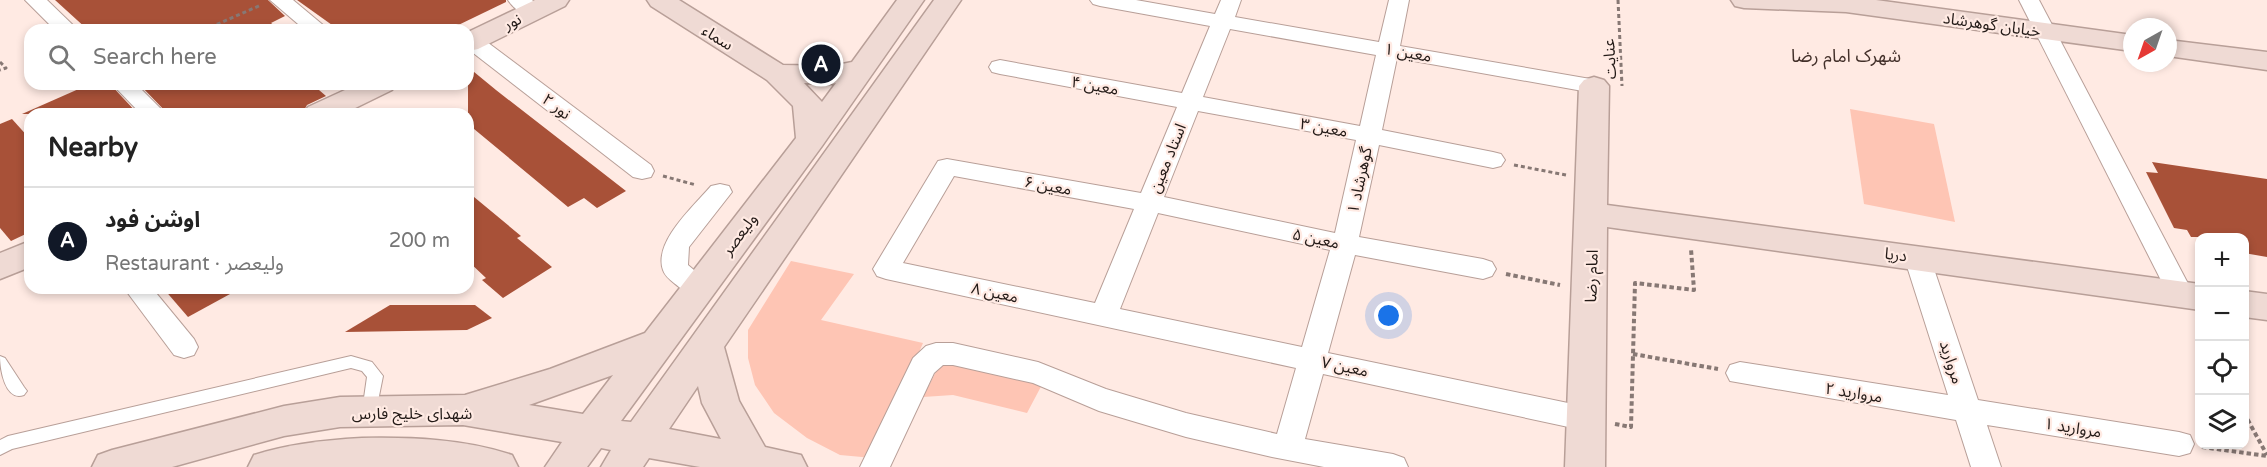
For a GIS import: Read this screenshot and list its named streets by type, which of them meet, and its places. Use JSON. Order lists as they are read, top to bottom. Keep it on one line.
{"streets":{"main road":["نور","خیابان گوهرشاد","سماء","ولیعصر","دریا","امام رضا","شهدای خلیج فارس"],"street":["معین ۱","معین ۴","نور ۲","معین ۳","استاد معین","گوهرشاد ۱","معین ۶","معین ۵","معین ۸","مروارید","معین ۷","مروارید ۲","مروارید ۱"],"path":["عنایت"]},"crossings":[["سماء","ولیعصر"],["معین ۱","عنایت"],["معین ۱","استاد معین"],["معین ۱","گوهرشاد ۱"],["معین ۱","امام رضا"],["عنایت","امام رضا"],["معین ۴","معین ۳"],["معین ۴","استاد معین"],["معین ۳","استاد معین"],["معین ۳","گوهرشاد ۱"],["استاد معین","معین ۶"],["استاد معین","معین ۵"],["استاد معین","معین ۸"],["استاد معین","معین ۷"],["گوهرشاد ۱","معین ۵"],["گوهرشاد ۱","معین ۷"],["معین ۶","معین ۵"],["معین ۶","معین ۸"],["ولیعصر","شهدای خلیج فارس"],["دریا","امام رضا"],["دریا","مروارید"],["امام رضا","معین ۷"],["معین ۸","معین ۷"],["مروارید","مروارید ۲"],["مروارید","مروارید ۱"],["مروارید ۲","مروارید ۱"]],"districts":["شهرک امام رضا"],"north":"bottom left","page":{"search":"Search here","pins":"A","heading":"Nearby","list":[{"mark":"A","name":"اوشن فود","note":"Restaurant · ولیعصر","value":"200 m"}],"map_buttons":["+","−"]}}
